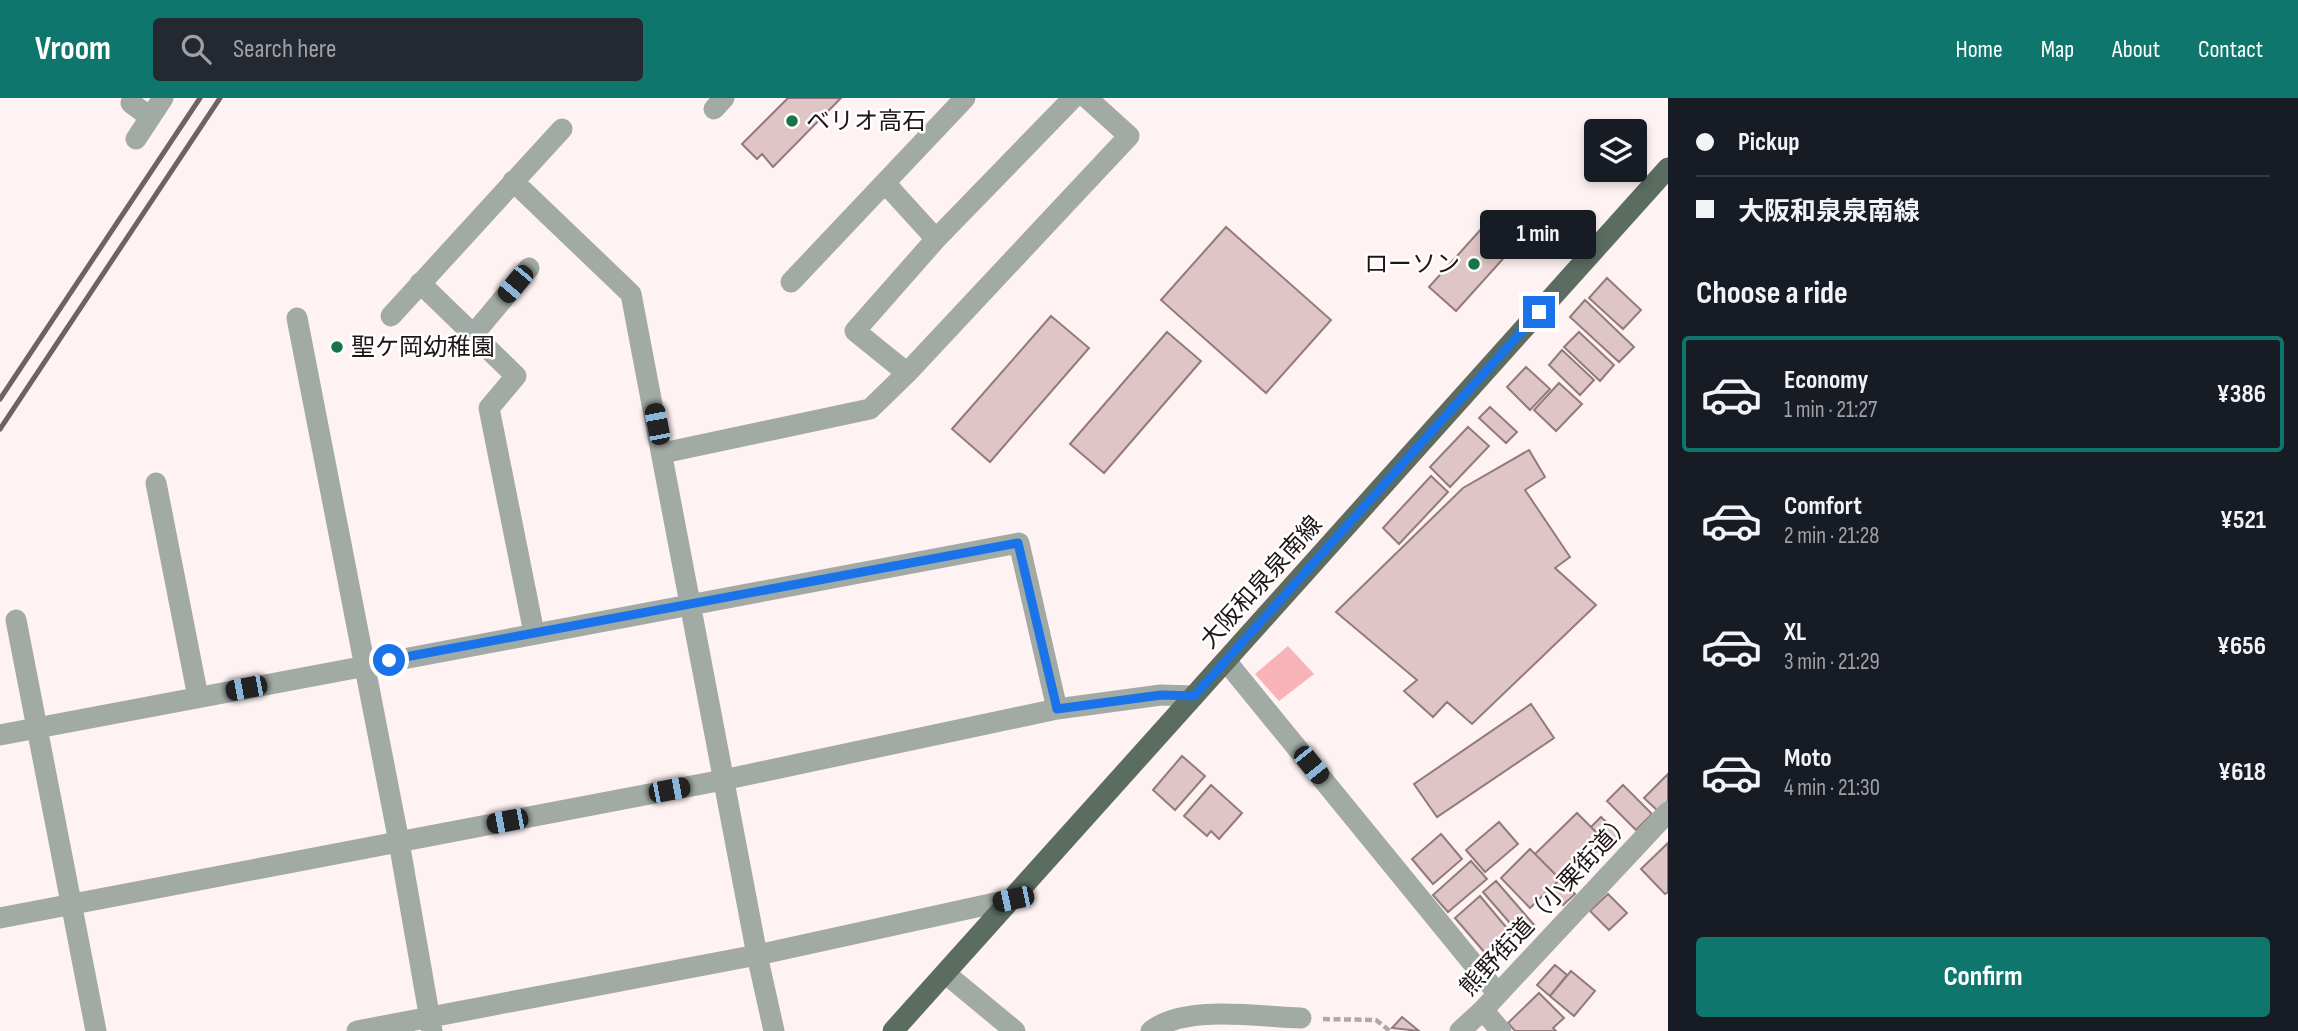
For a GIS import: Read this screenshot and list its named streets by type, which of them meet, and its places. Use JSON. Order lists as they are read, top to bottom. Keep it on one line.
{"streets":{"main road":["大阪和泉泉南線"],"street":["熊野街道（小栗街道）"]},"places":["ベリオ高石","ローソン","聖ケ岡幼稚園"],"page":{"header":"Vroom","search":"Search here","nav":["Home","Map","About","Contact"],"banner":["Pickup","大阪和泉泉南線"],"bubble":"1 min","heading":"Choose a ride","list":[{"name":"Economy","note":"1 min · 21:27","value":"¥386"},{"name":"Comfort","note":"2 min · 21:28","value":"¥521"},{"name":"XL","note":"3 min · 21:29","value":"¥656"},{"name":"Moto","note":"4 min · 21:30","value":"¥618"}],"buttons":"Confirm"}}
